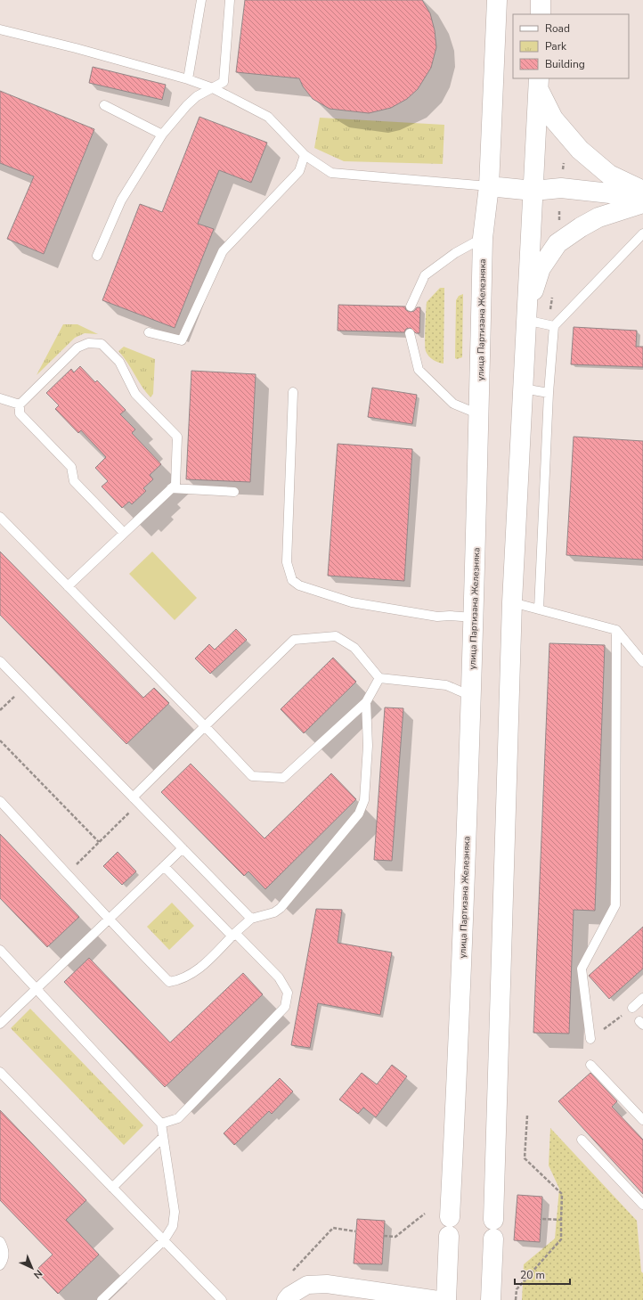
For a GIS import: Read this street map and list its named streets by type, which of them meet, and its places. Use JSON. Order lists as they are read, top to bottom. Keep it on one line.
{"streets":{"main road":["улица Партизана Железняка"]},"legend":["Road","Park","Building"],"scale_bar":"20 m","north":"bottom right"}
